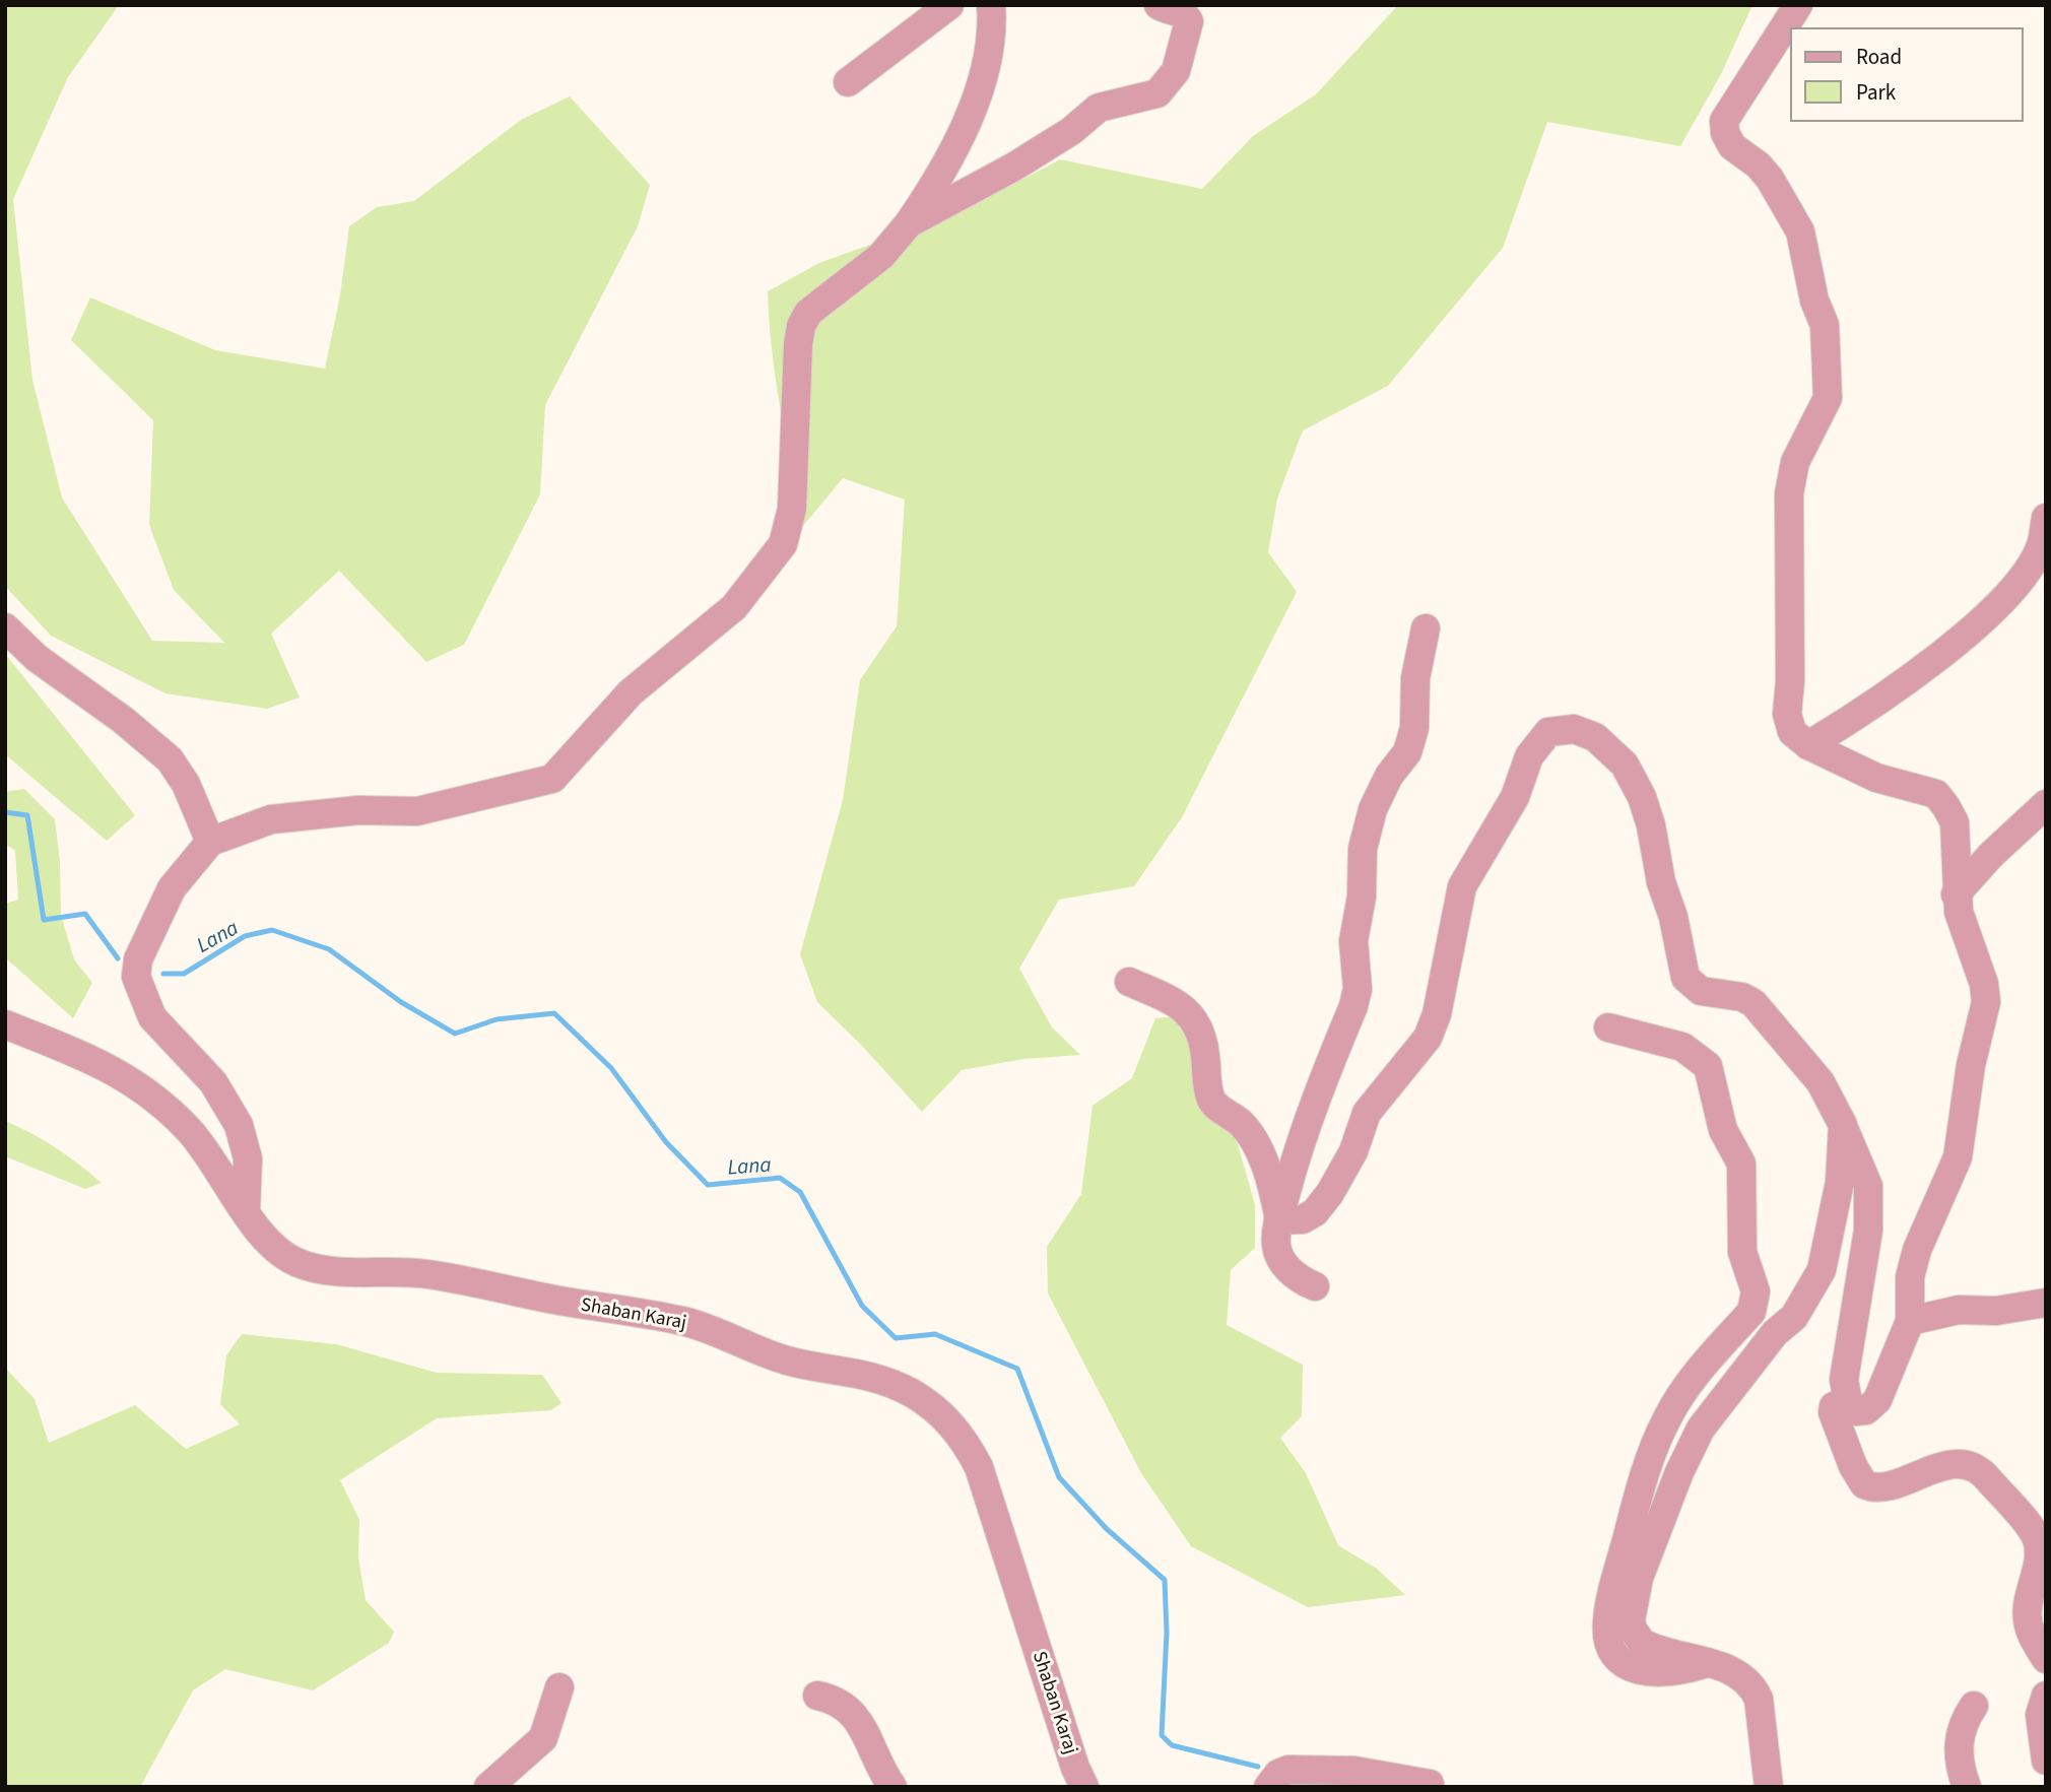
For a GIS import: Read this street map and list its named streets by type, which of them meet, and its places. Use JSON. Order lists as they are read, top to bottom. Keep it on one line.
{"streets":{"street":["Shaban Karaj"]},"water":["Lana"],"legend":["Road","Park"]}
